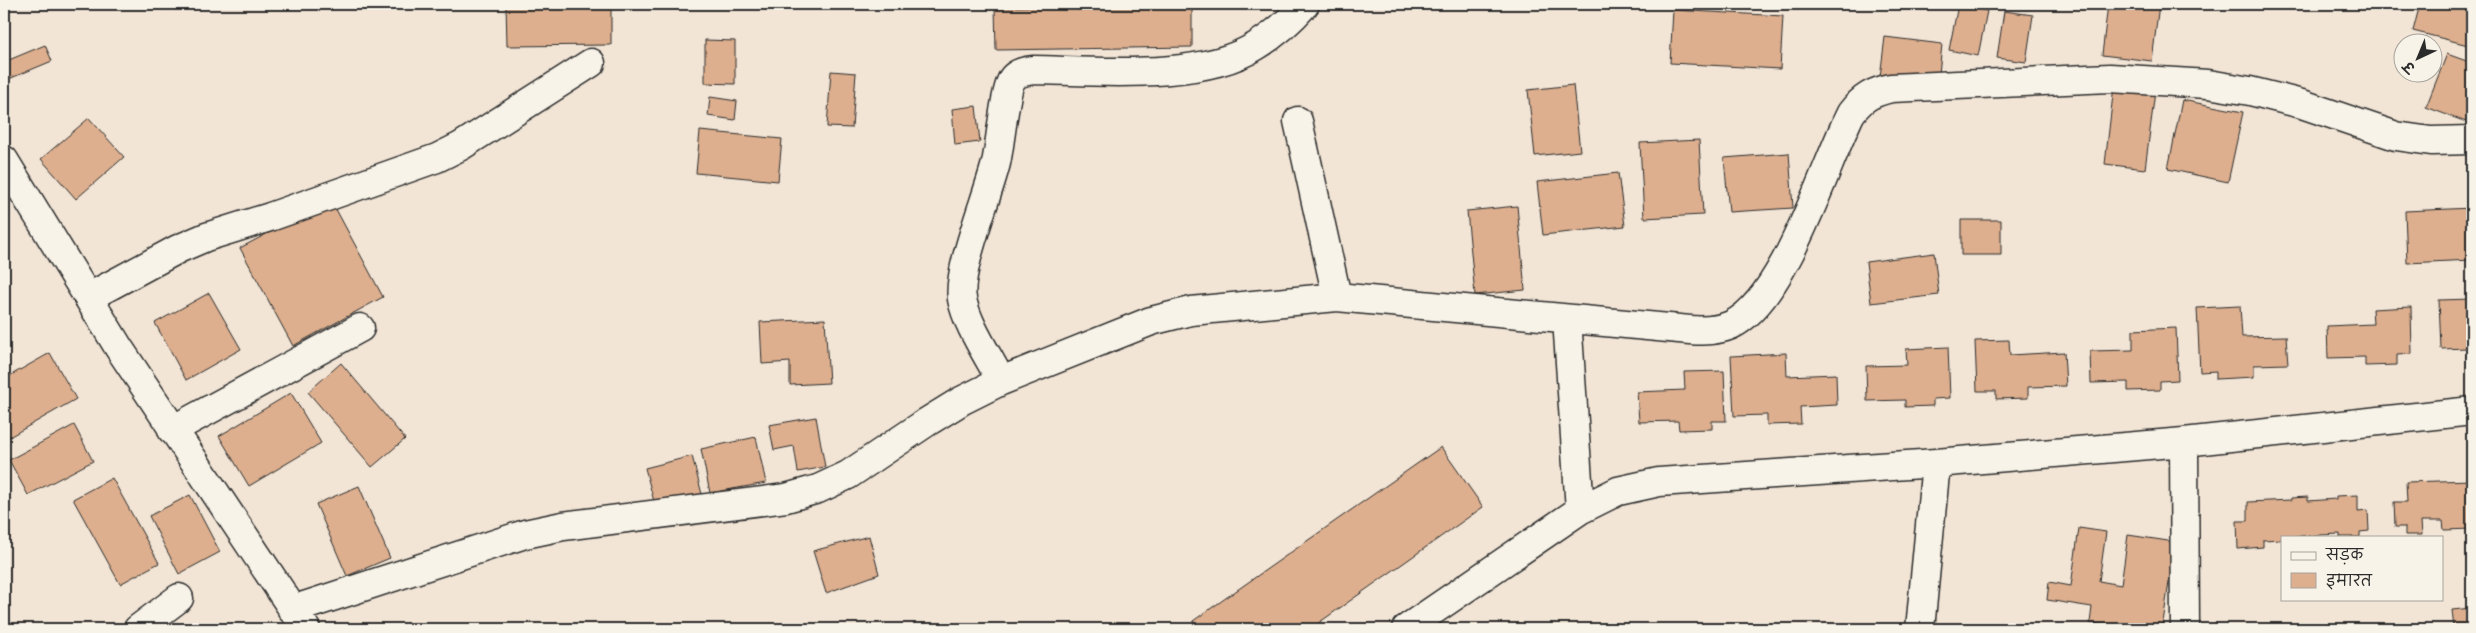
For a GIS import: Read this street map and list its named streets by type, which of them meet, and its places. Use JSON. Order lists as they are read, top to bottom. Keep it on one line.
{"legend":["सड़क","इमारत"],"north":"bottom left"}
